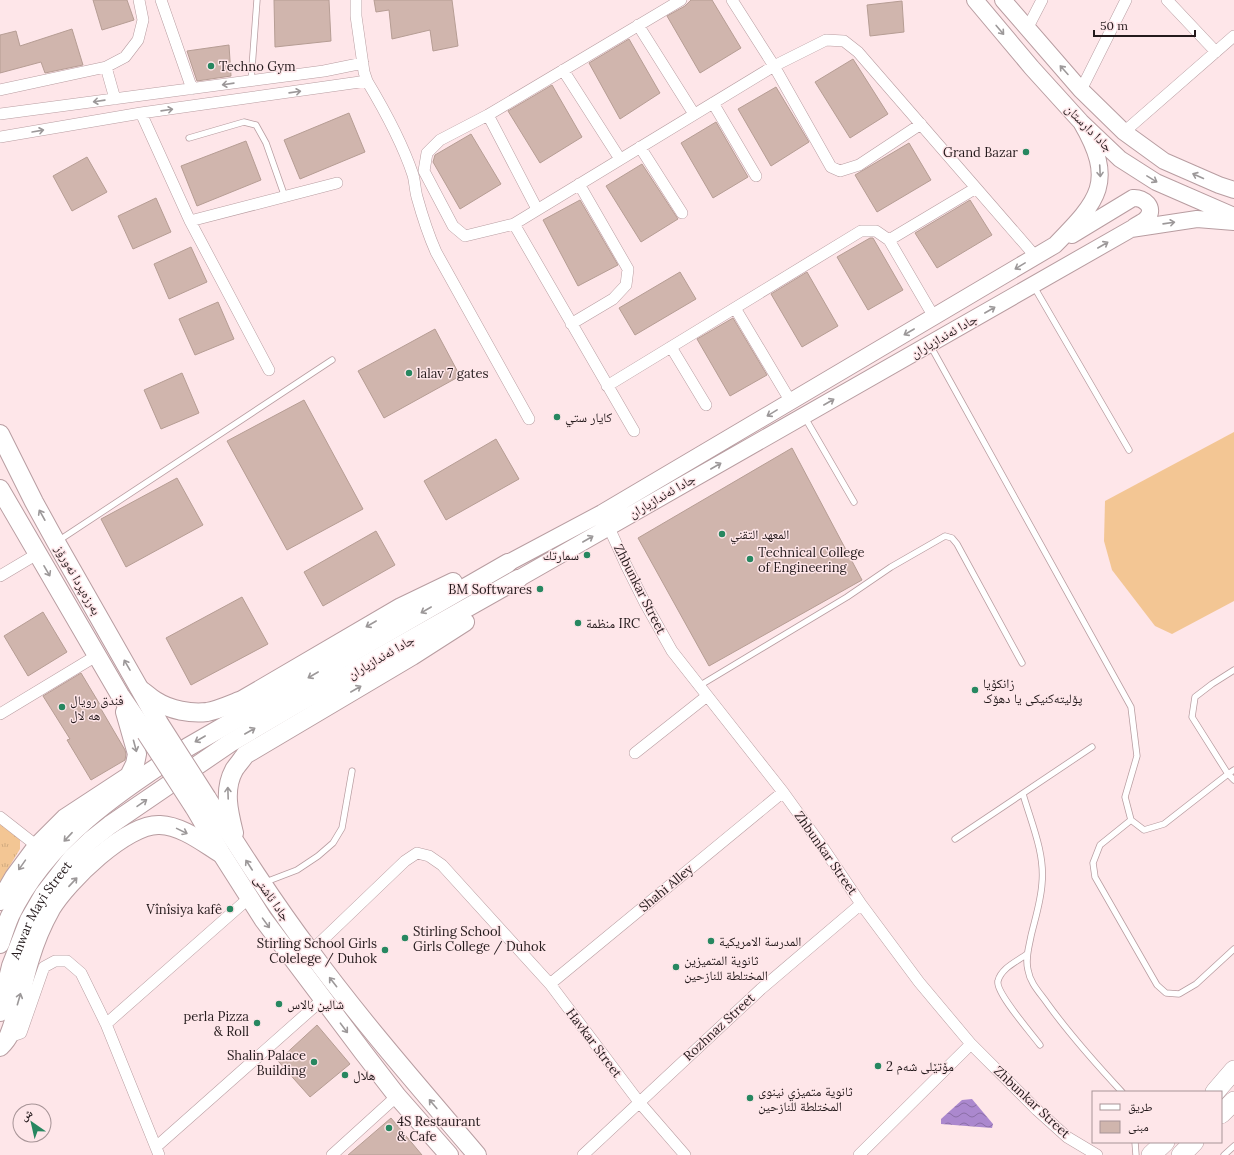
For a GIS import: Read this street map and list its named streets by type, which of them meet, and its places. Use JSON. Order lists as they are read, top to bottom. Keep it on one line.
{"streets":{"main road":["جادا دارستان","جادا ئەندازیاران","بەرزەپردا نەورۆز","جادا ئاشتی","Anwar Mayi Street"],"street":["Zhbunkar Street","Shahi Alley","Rozhnaz Street","Havkar Street"]},"crossings":[["جادا دارستان","جادا ئەندازیاران"],["جادا ئەندازیاران","Zhbunkar Street"],["جادا ئەندازیاران","Anwar Mayi Street"],["بەرزەپردا نەورۆز","جادا ئاشتی"],["Zhbunkar Street","Shahi Alley"],["Zhbunkar Street","Rozhnaz Street"],["Shahi Alley","Havkar Street"],["جادا ئاشتی","Havkar Street"],["Rozhnaz Street","Havkar Street"]],"places":["Techno Gym","Grand Bazar","lalav 7 gates","كايار ستي","المعهد التقني","سمارتك","Technical College of Engineering","BM Softwares","منظمة IRC","زانکۆیا پۆلیتەکنیکی یا دهۆک","فندق رويال هه لال","Vînîsiya kafê","Stirling School Girls College / Duhok","المدرسة الامريكية","Stirling School Girls Colelege / Duhok","ثانوية المتميزين المختلطة للنازحين","شالين بالاس","perla Pizza & Roll","Shalin Palace Building","مۆتێلی شەم 2","هلال","ثانوية متميزي نينوى المختلطة للنازحين","4S Restaurant & Cafe"],"legend":["طريق","مبنى"],"scale_bar":"50 m","north":"top left"}
